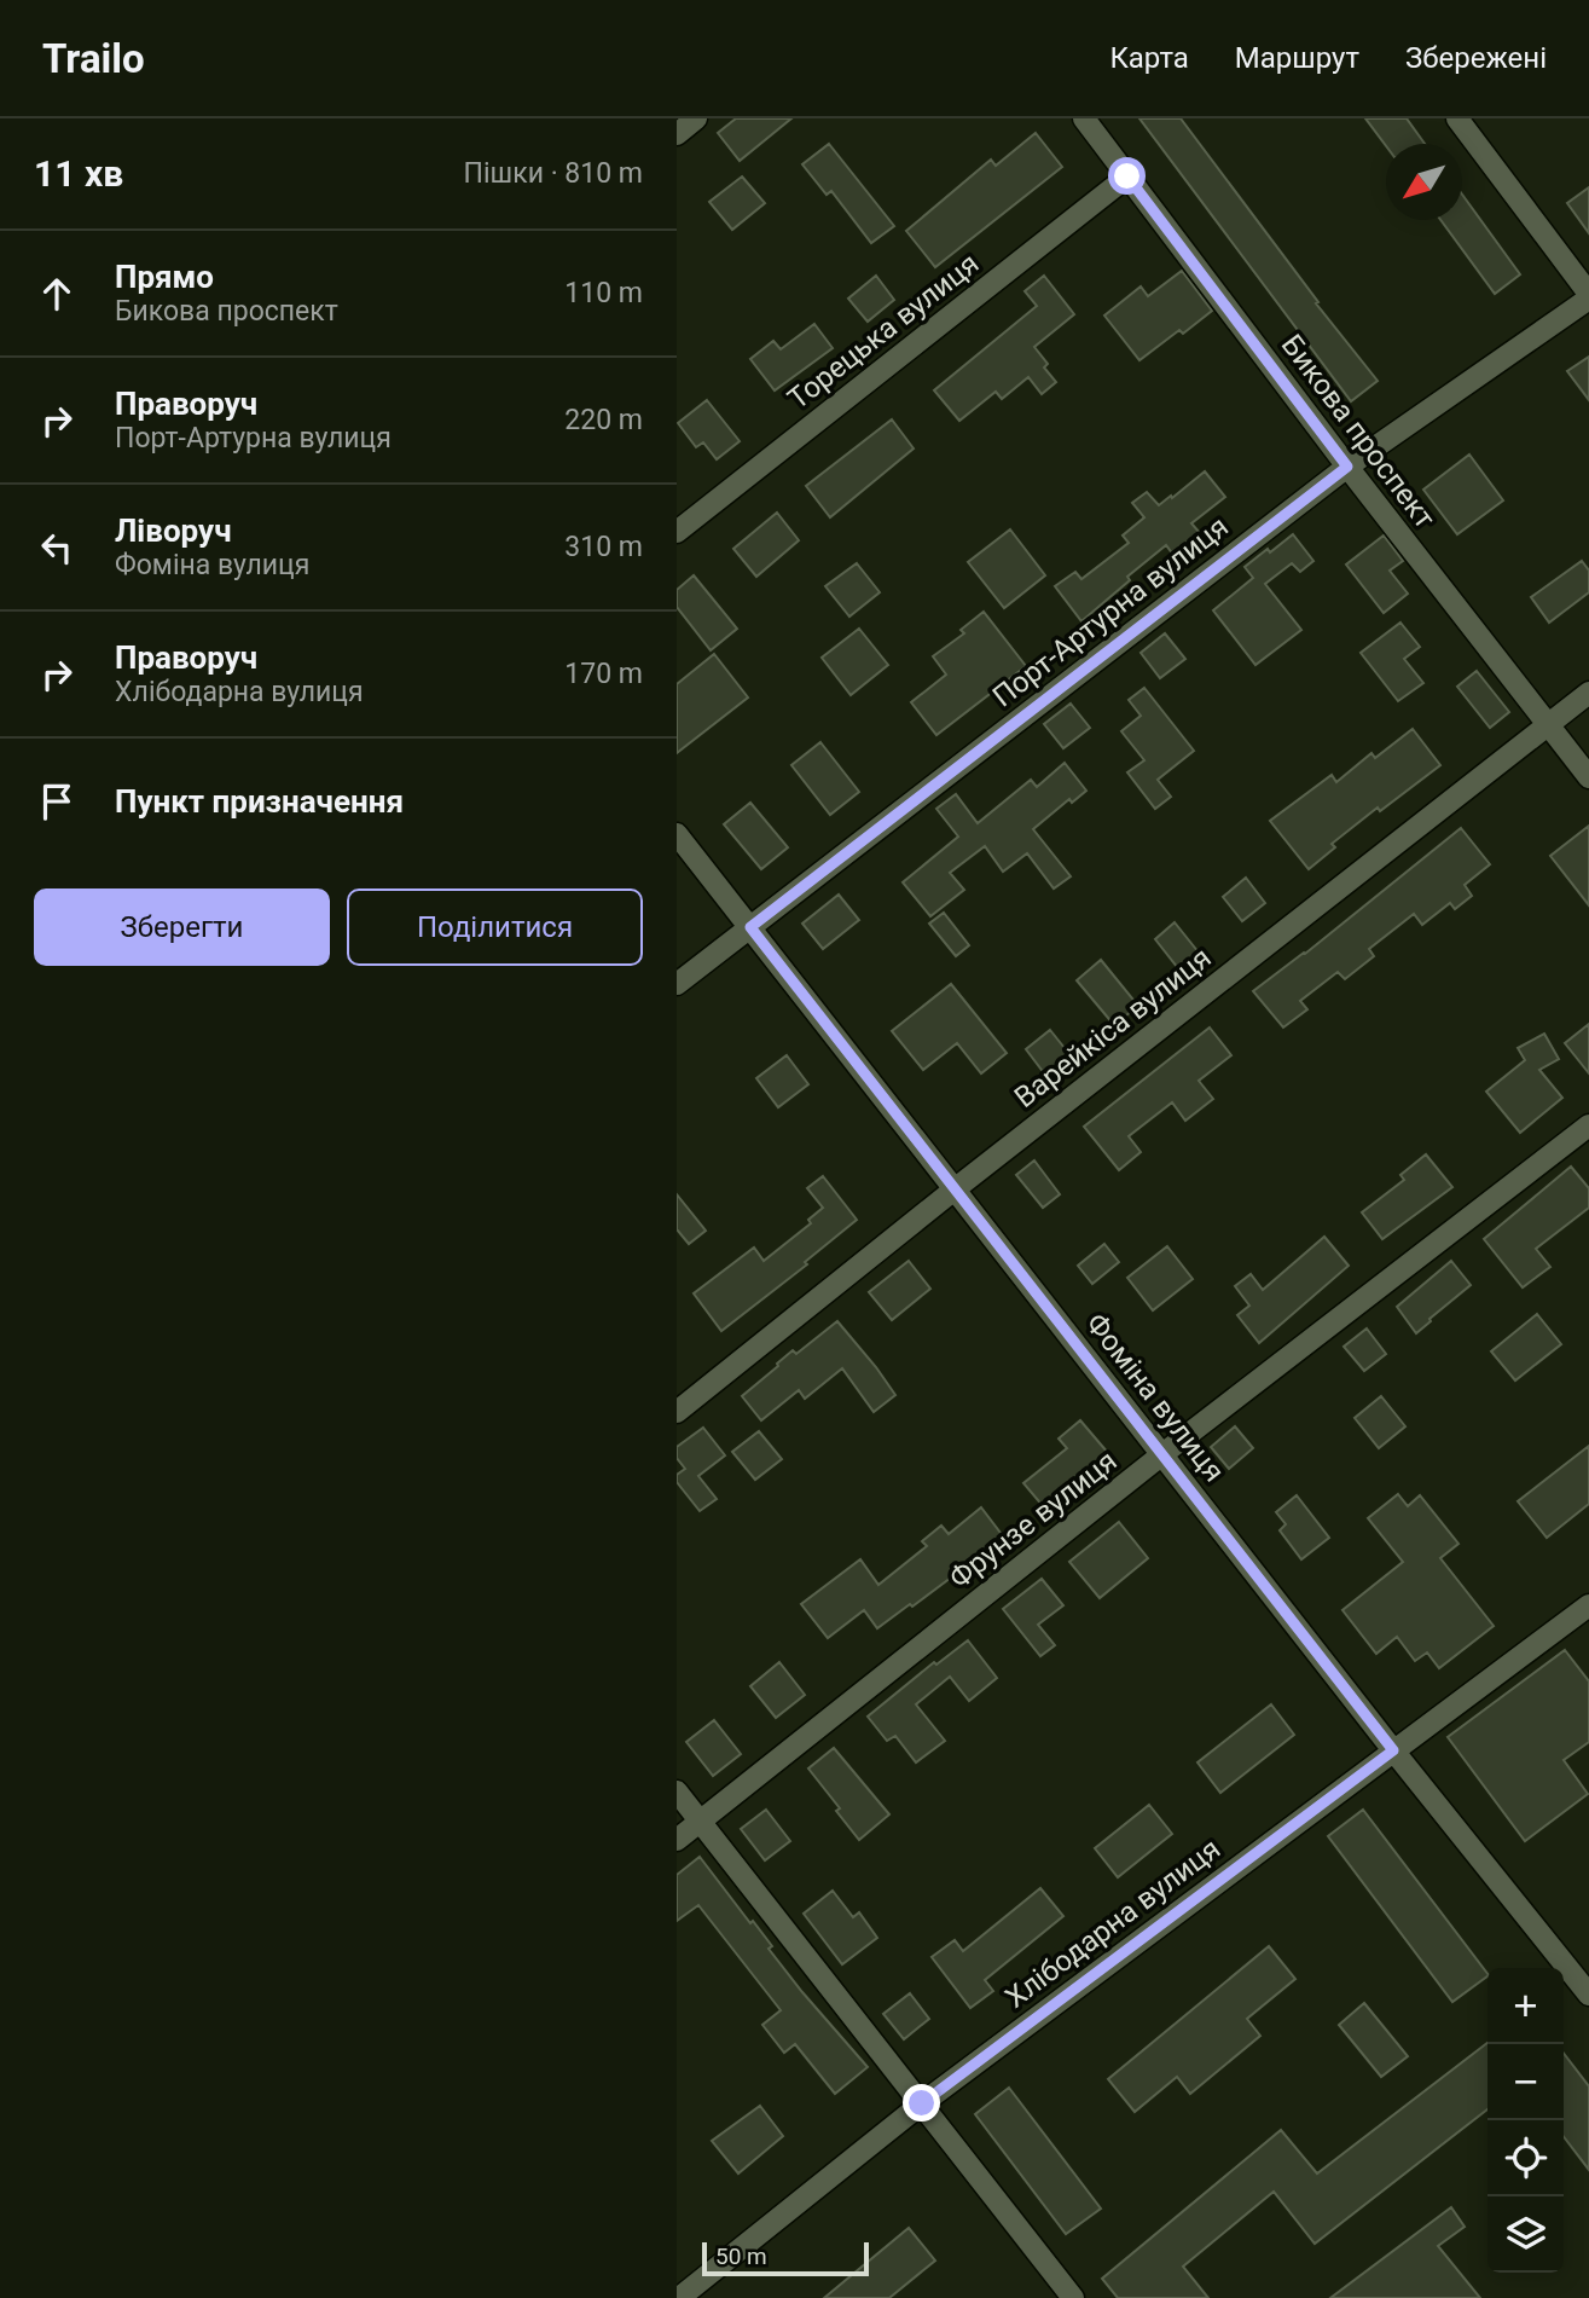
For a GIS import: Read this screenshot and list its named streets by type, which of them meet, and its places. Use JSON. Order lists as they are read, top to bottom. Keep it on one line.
{"streets":{"street":["Торецька вулиця","Бикова проспект","Порт-Артурна вулиця","Варейкіса вулиця","Фоміна вулиця","Фрунзе вулиця","Хлібодарна вулиця"]},"crossings":[["Торецька вулиця","Бикова проспект"],["Бикова проспект","Порт-Артурна вулиця"],["Бикова проспект","Варейкіса вулиця"],["Порт-Артурна вулиця","Фоміна вулиця"],["Варейкіса вулиця","Фоміна вулиця"],["Фоміна вулиця","Фрунзе вулиця"],["Фоміна вулиця","Хлібодарна вулиця"]],"scale_bar":"50 m","north":"bottom left","page":{"header":"Trailo","nav":["Карта","Маршрут","Збережені"],"heading":["11 хв","Пішки · 810 m"],"list":[["Прямо","Бикова проспект","110 m"],["Праворуч","Порт-Артурна вулиця","220 m"],["Ліворуч","Фоміна вулиця","310 m"],["Праворуч","Хлібодарна вулиця","170 m"],"Пункт призначення"],"buttons":["Зберегти","Поділитися"],"map_buttons":["+","−"],"scale":"50 m"}}
